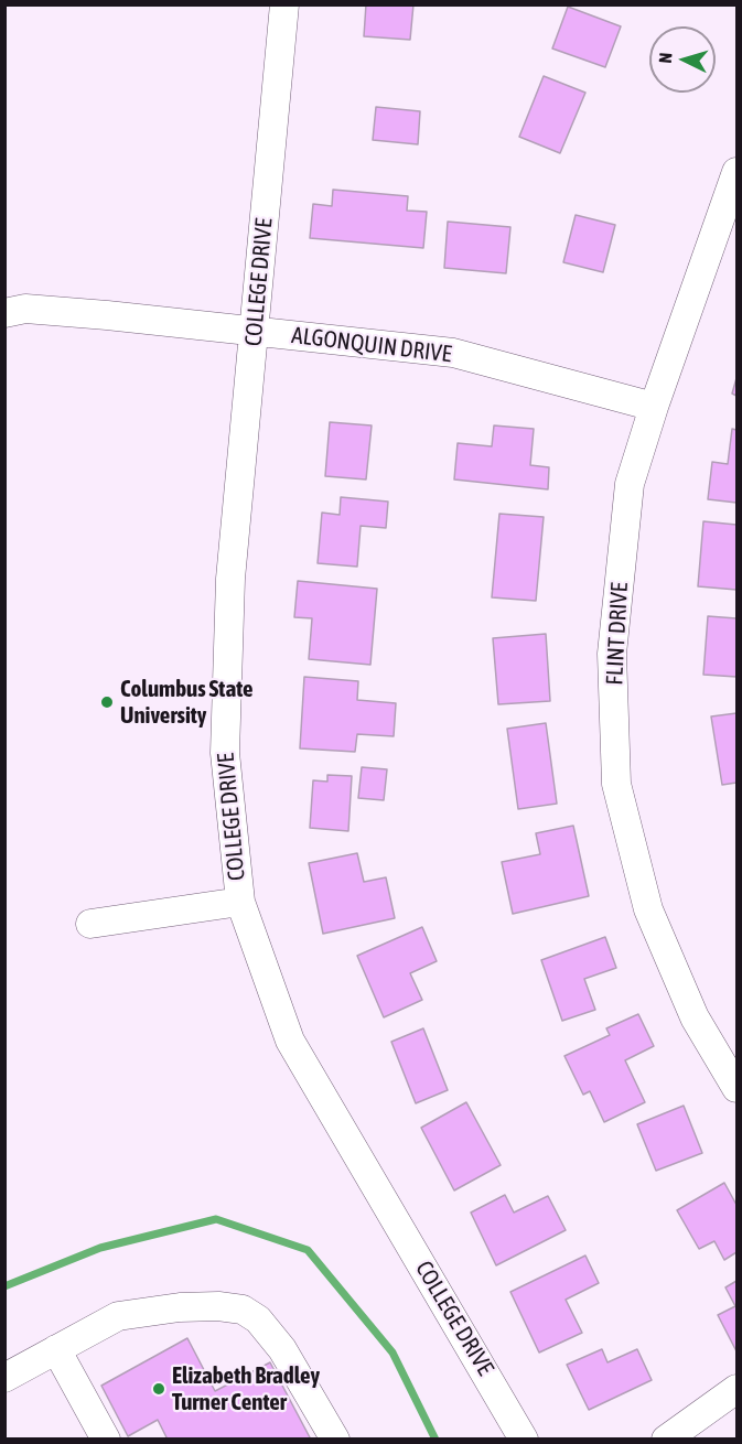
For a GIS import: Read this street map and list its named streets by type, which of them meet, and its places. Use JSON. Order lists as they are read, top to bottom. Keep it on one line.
{"streets":{"street":["COLLEGE DRIVE","ALGONQUIN DRIVE","FLINT DRIVE"]},"crossings":[["COLLEGE DRIVE","ALGONQUIN DRIVE"],["ALGONQUIN DRIVE","FLINT DRIVE"]],"places":["Columbus State University","Elizabeth Bradley Turner Center"],"north":"left"}
